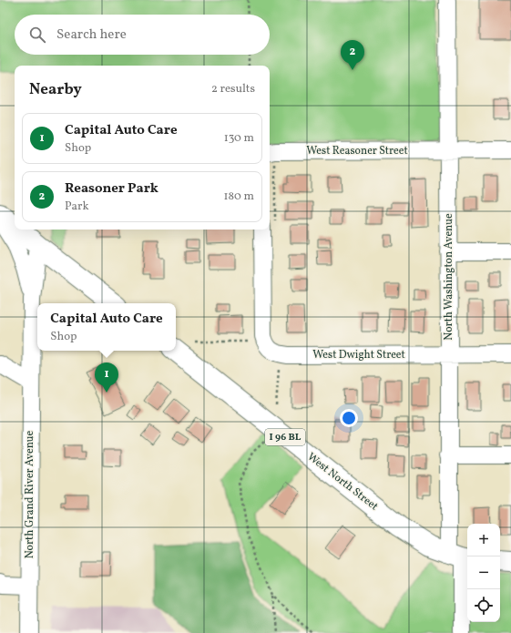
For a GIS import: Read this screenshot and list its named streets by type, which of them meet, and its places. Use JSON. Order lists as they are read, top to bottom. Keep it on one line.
{"streets":{"main road":["I 96 BL","West North Street"],"street":["West Reasoner Street","North Washington Avenue","West Dwight Street","North Grand River Avenue"]},"crossings":[["West Reasoner Street","North Washington Avenue"],["North Washington Avenue","West Dwight Street"],["North Washington Avenue","West North Street"]],"page":{"search":"Search here","pins":["2","1"],"heading":["Nearby","2 results"],"list":[{"mark":"1","name":"Capital Auto Care","note":"Shop","value":"130 m"},{"mark":"2","name":"Reasoner Park","note":"Park","value":"180 m"}],"popup":["Capital Auto Care","Shop"],"map_buttons":["+","−"]}}
